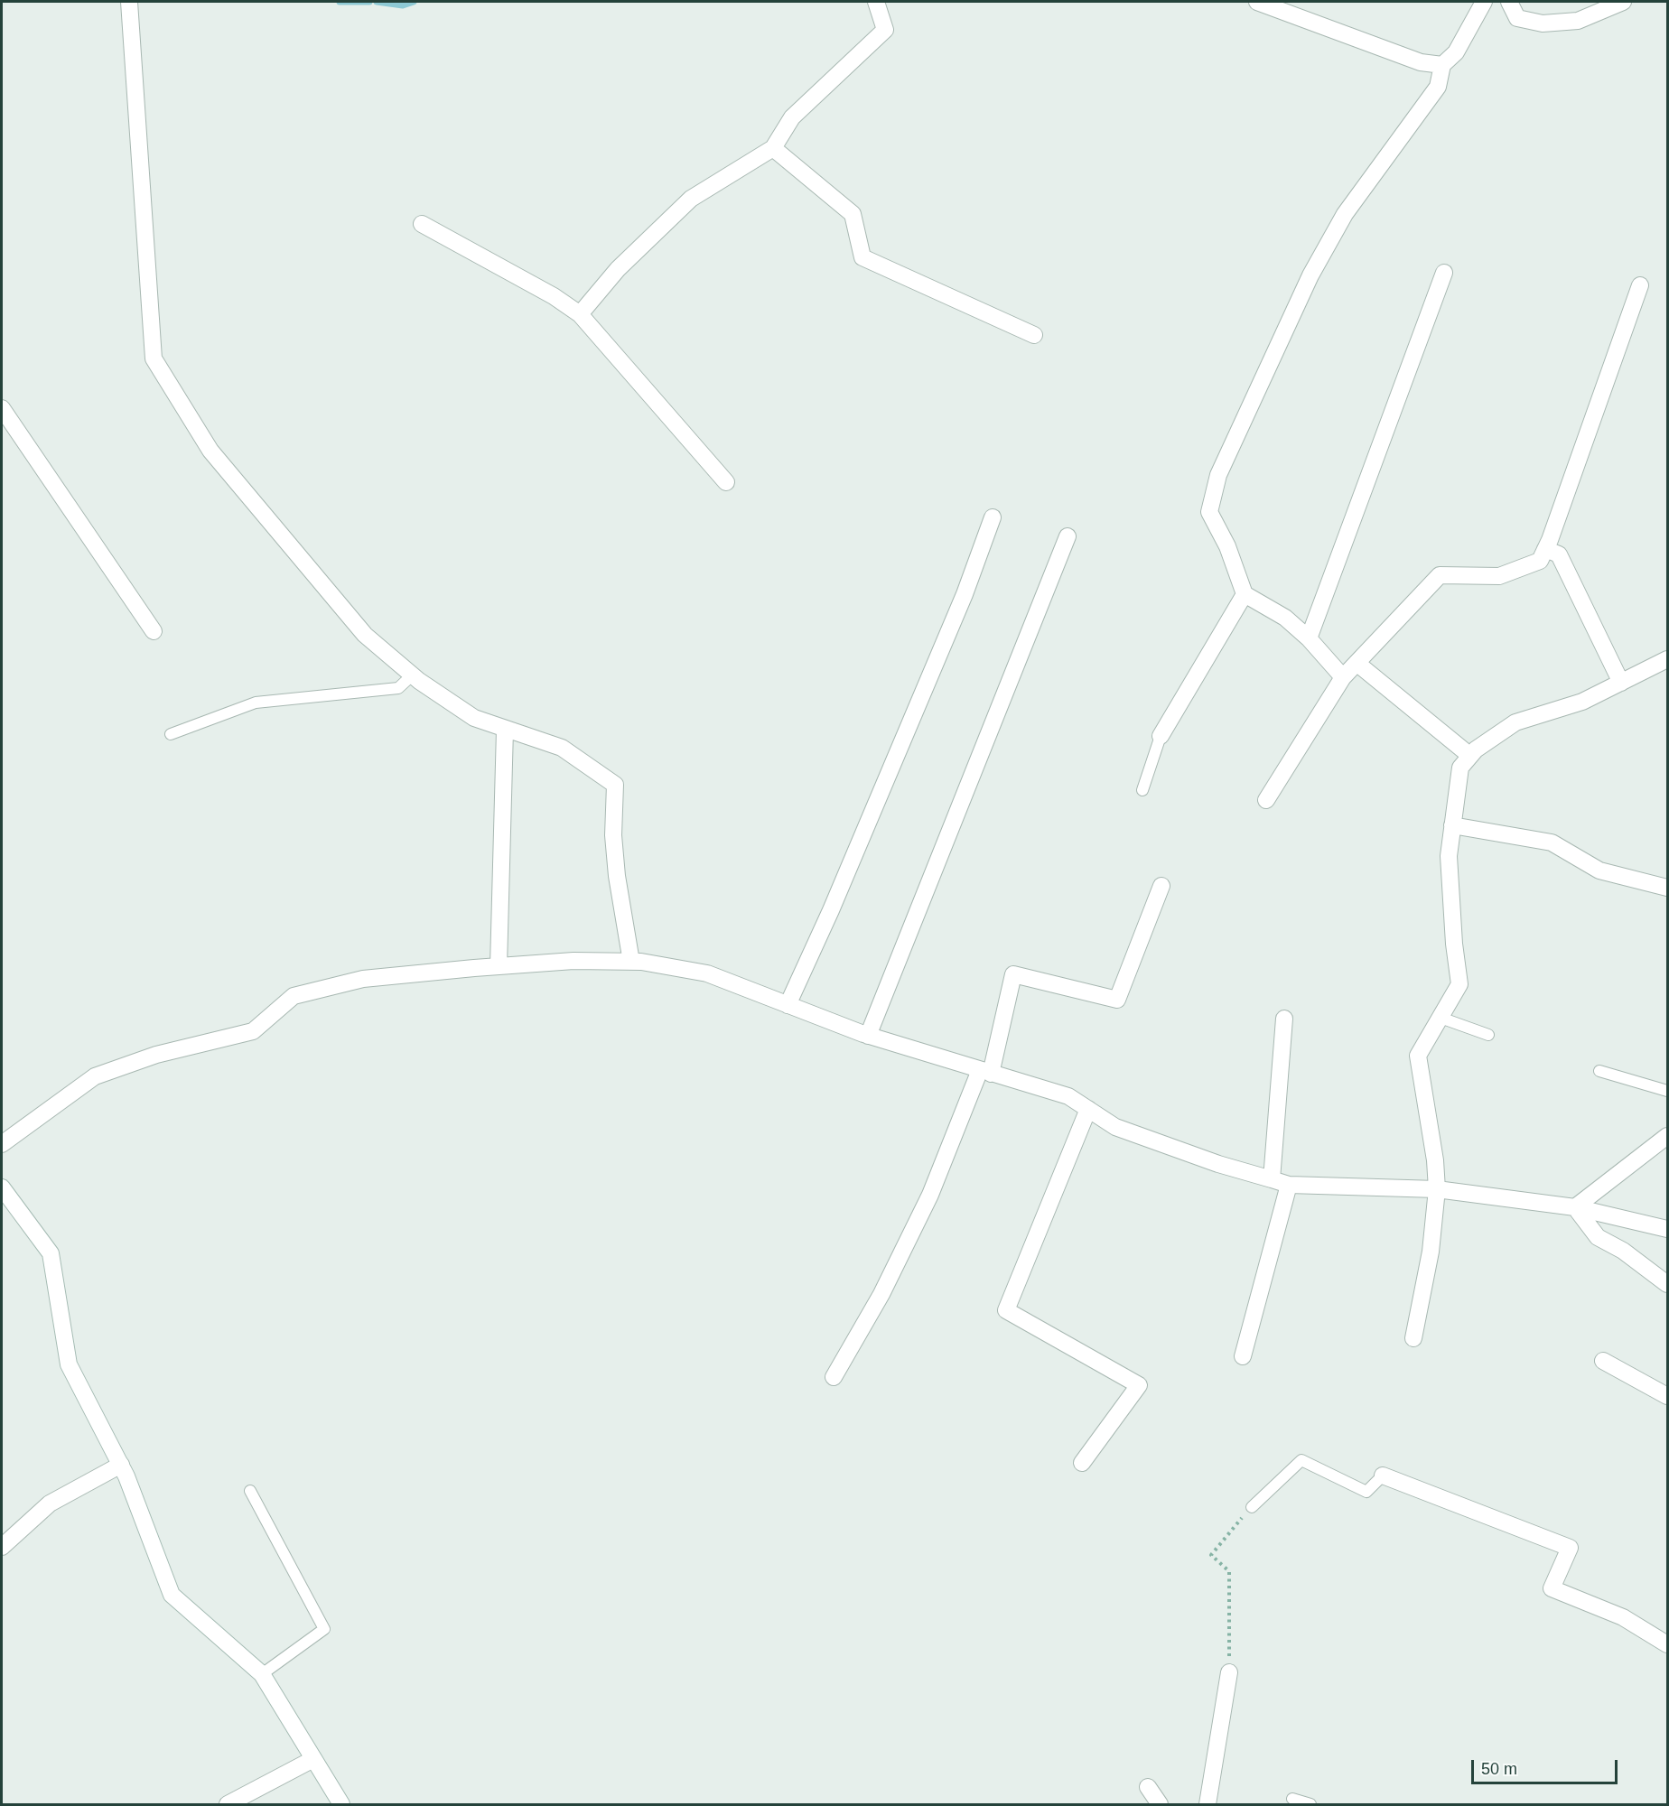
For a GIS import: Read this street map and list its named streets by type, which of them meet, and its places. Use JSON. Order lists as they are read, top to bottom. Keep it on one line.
{"scale_bar":"50 m"}
